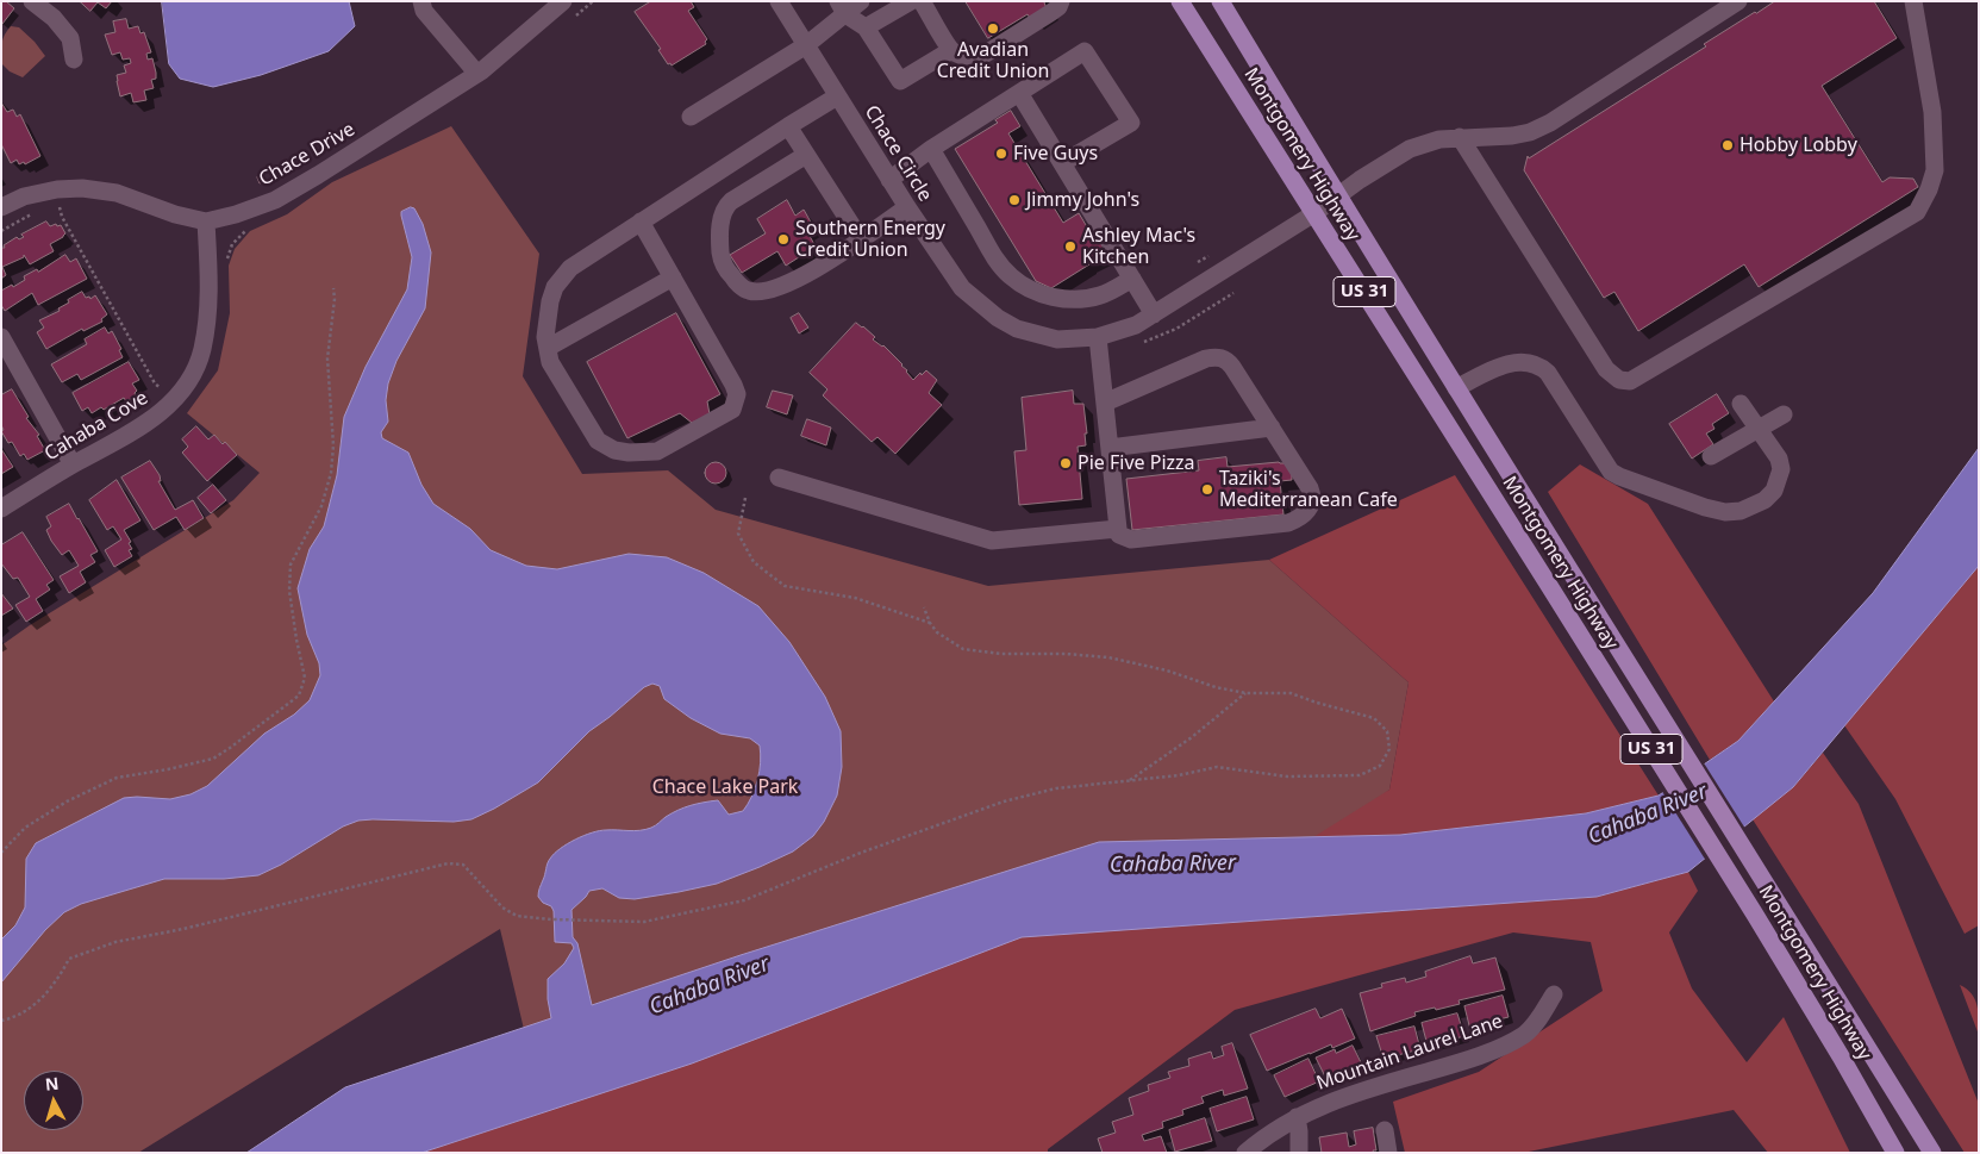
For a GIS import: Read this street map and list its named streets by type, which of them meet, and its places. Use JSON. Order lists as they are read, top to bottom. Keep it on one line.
{"streets":{"main road":["Montgomery Highway","US 31"],"street":["Chace Circle","Chace Drive","Cahaba Cove","Mountain Laurel Lane"]},"crossings":[["Chace Circle","Montgomery Highway"],["Chace Drive","Cahaba Cove"]],"water":["Cahaba River"],"parks":["Chace Lake Park"],"places":["Avadian Credit Union","Hobby Lobby","Five Guys","Jimmy John's","Southern Energy Credit Union","Ashley Mac's Kitchen","Pie Five Pizza","Taziki's Mediterranean Cafe"],"north":"top"}
